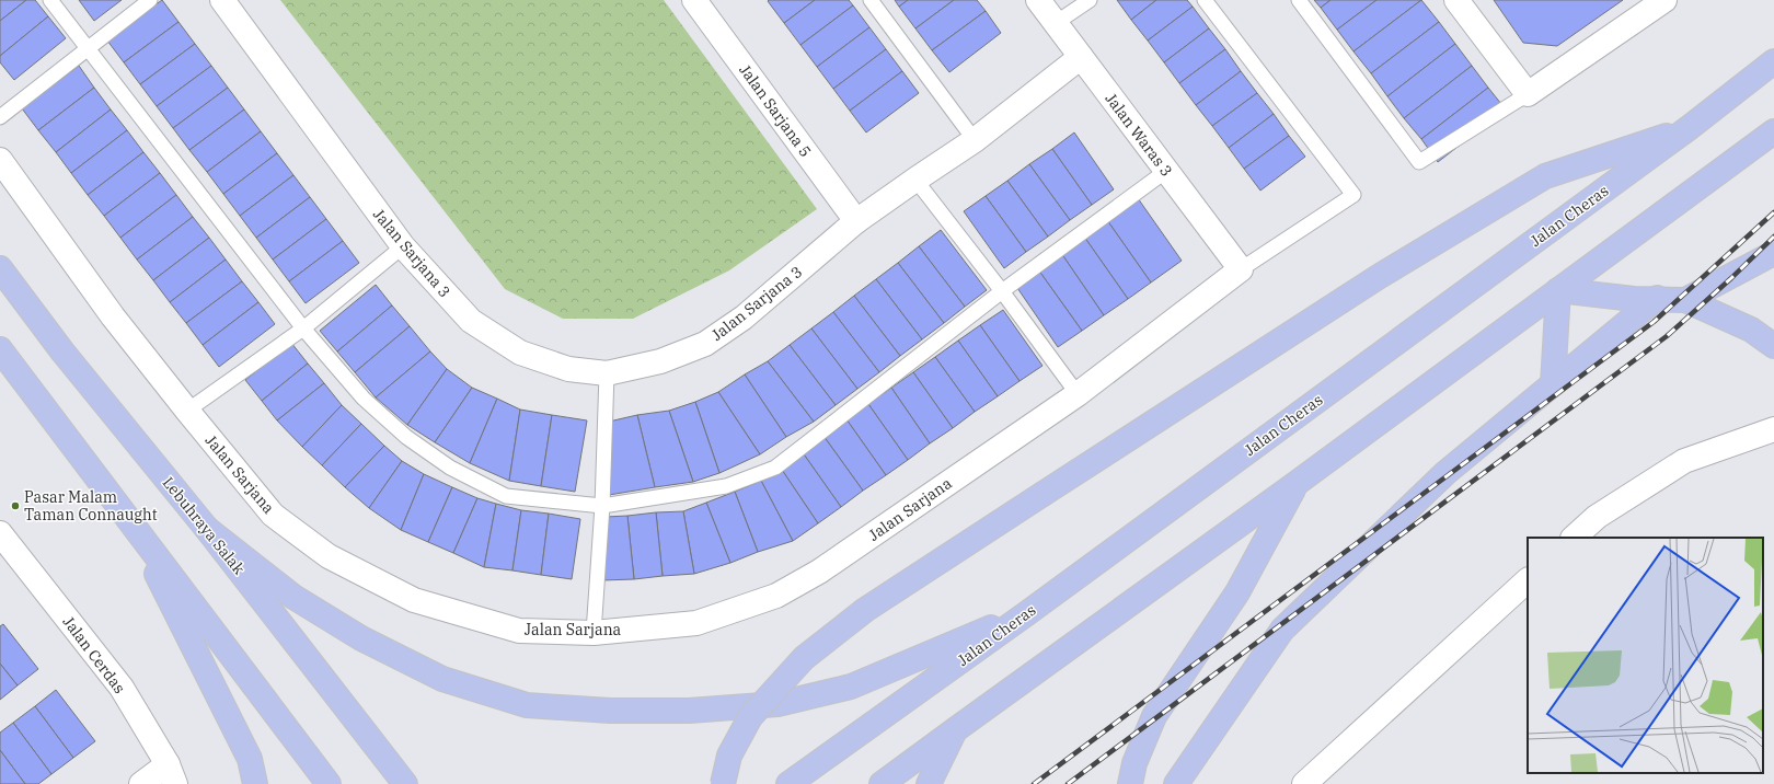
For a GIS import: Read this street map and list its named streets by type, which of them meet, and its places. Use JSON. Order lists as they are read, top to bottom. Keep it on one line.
{"streets":{"highway":["Jalan Cheras","Lebuhraya Salak"],"street":["Jalan Sarjana 5","Jalan Waras 3","Jalan Sarjana 3","Jalan Sarjana","Jalan Cerdas"]},"crossings":[["Jalan Sarjana 5","Jalan Sarjana 3"],["Jalan Waras 3","Jalan Sarjana 3"],["Jalan Waras 3","Jalan Sarjana"]],"places":["Pasar Malam Taman Connaught"]}
